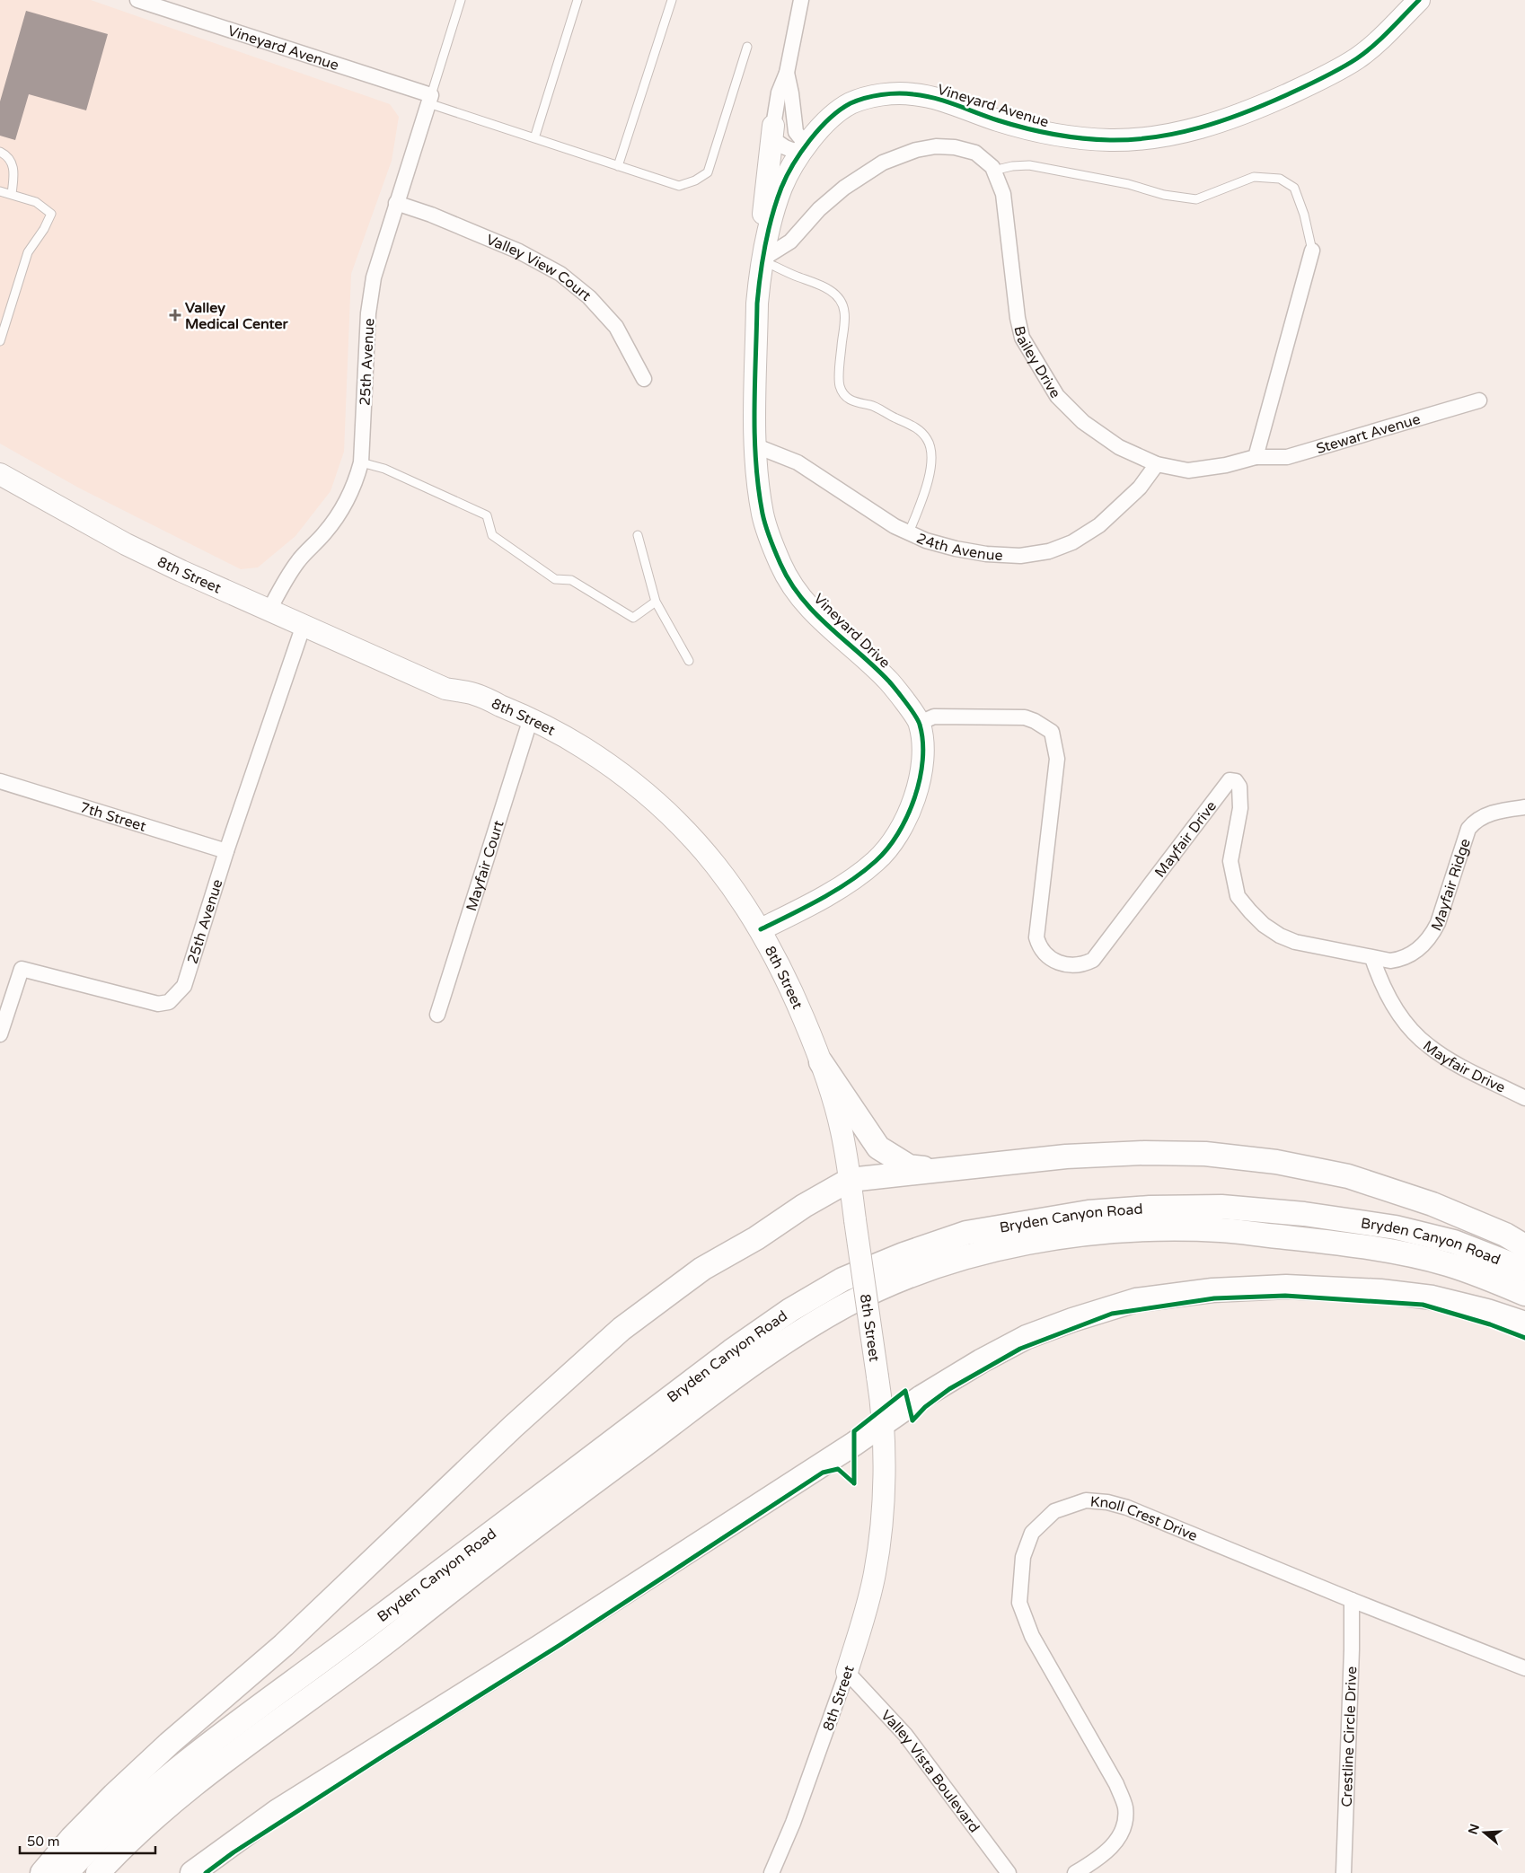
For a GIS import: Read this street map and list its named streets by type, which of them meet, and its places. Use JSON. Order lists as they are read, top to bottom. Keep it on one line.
{"streets":{"main road":["Bryden Canyon Road"],"street":["Vineyard Avenue","Valley View Court","Bailey Drive","25th Avenue","Stewart Avenue","24th Avenue","8th Street","Vineyard Drive","7th Street","Mayfair Drive","Mayfair Court","Mayfair Ridge","Knoll Crest Drive","Crestline Circle Drive","Valley Vista Boulevard"]},"crossings":[["Vineyard Avenue","25th Avenue"],["Vineyard Avenue","Vineyard Drive"],["Valley View Court","25th Avenue"],["Bailey Drive","Stewart Avenue"],["Bailey Drive","24th Avenue"],["Bailey Drive","Vineyard Drive"],["25th Avenue","8th Street"],["25th Avenue","7th Street"],["24th Avenue","Vineyard Drive"],["8th Street","Vineyard Drive"],["8th Street","Mayfair Court"],["8th Street","Valley Vista Boulevard"],["Vineyard Drive","Mayfair Drive"],["Mayfair Drive","Mayfair Ridge"],["Knoll Crest Drive","Crestline Circle Drive"]],"places":{"health":["Valley Medical Center"]},"scale_bar":"50 m","north":"left"}
